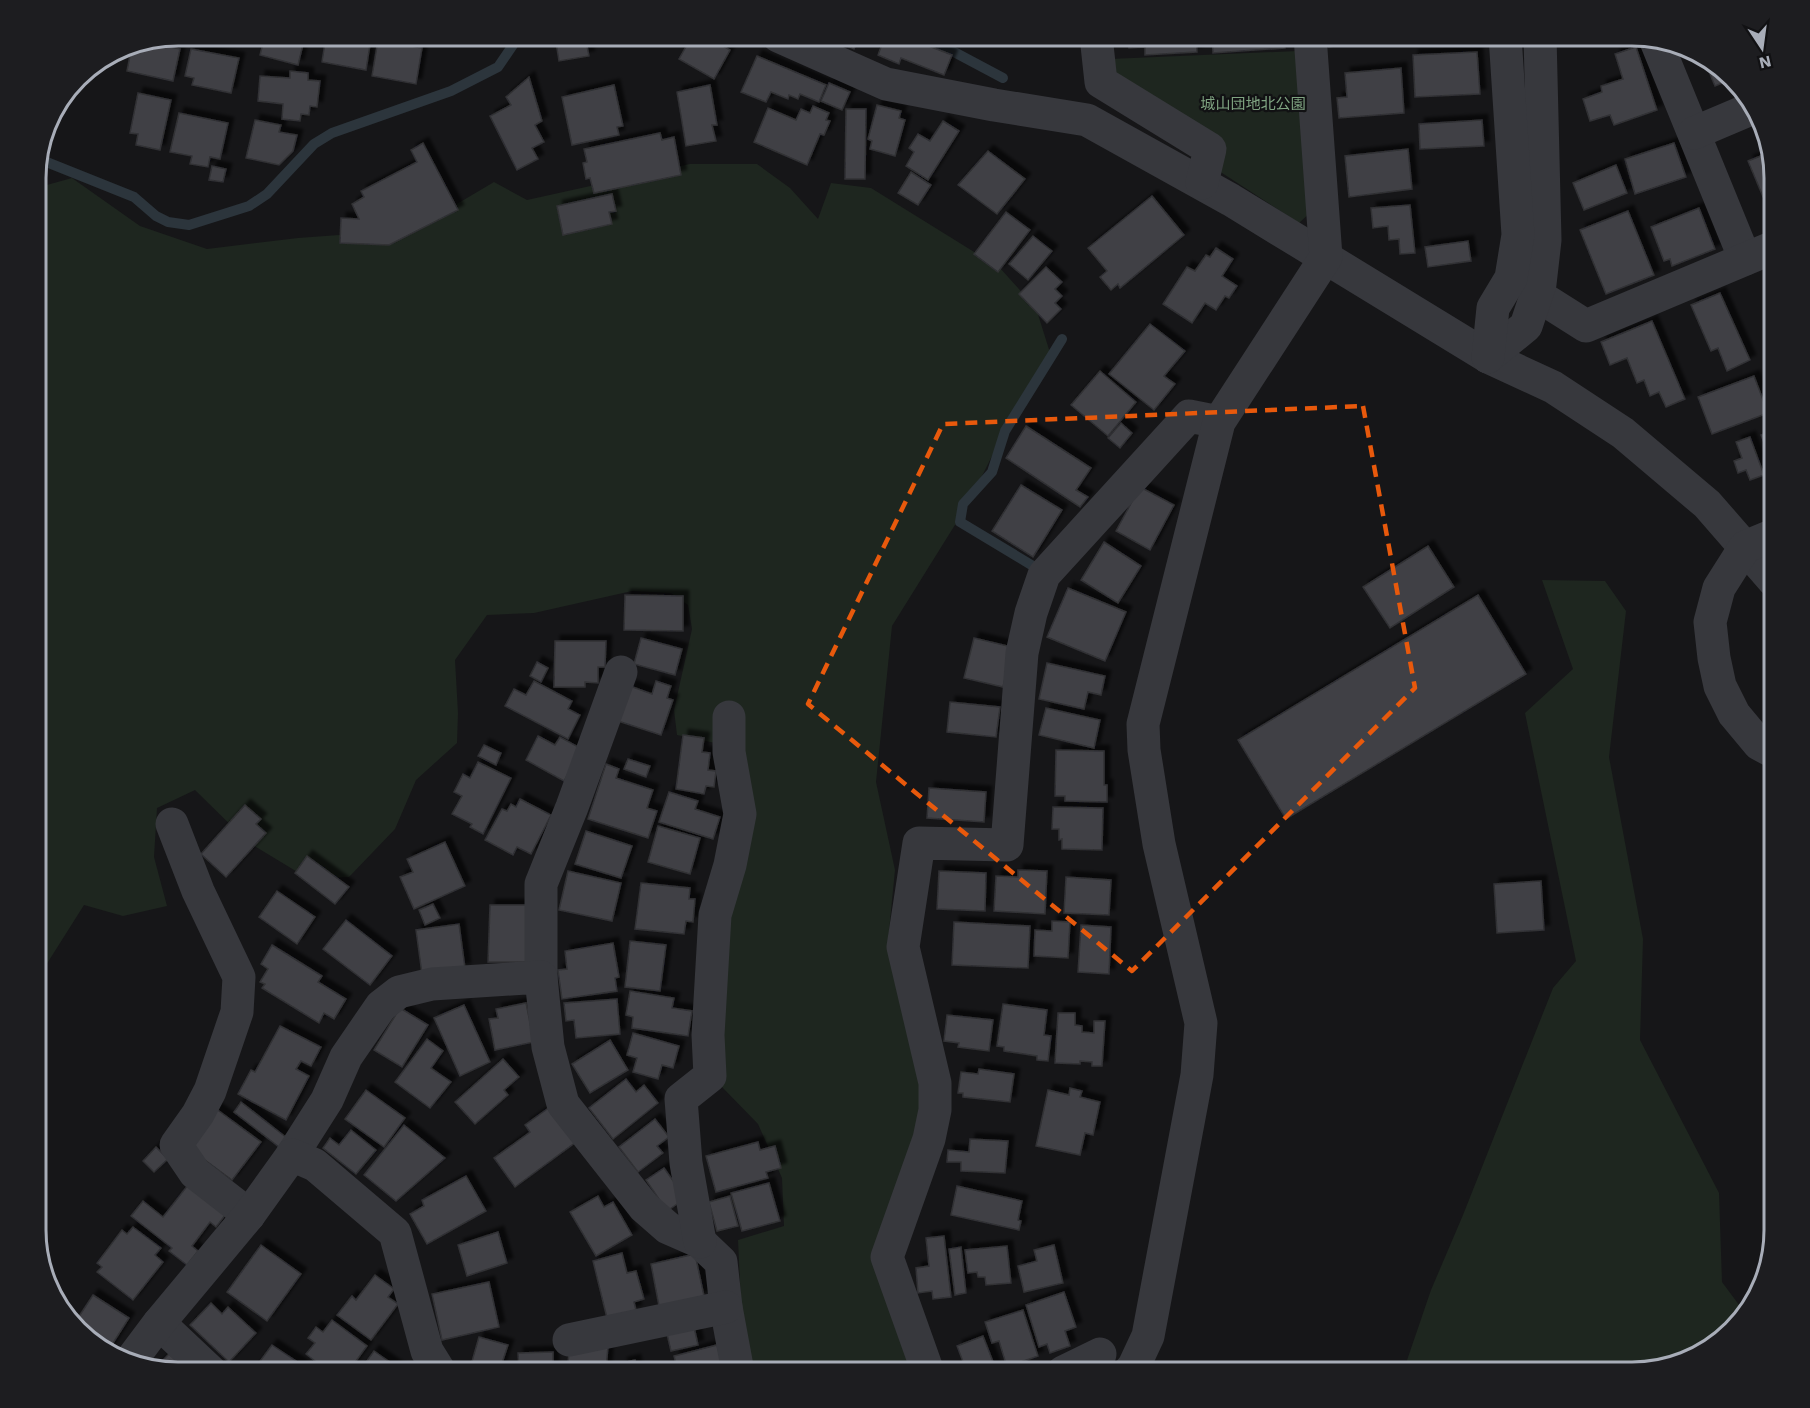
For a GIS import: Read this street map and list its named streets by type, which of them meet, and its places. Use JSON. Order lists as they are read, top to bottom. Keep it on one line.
{"parks":["城山団地北公園"],"north":"bottom"}
